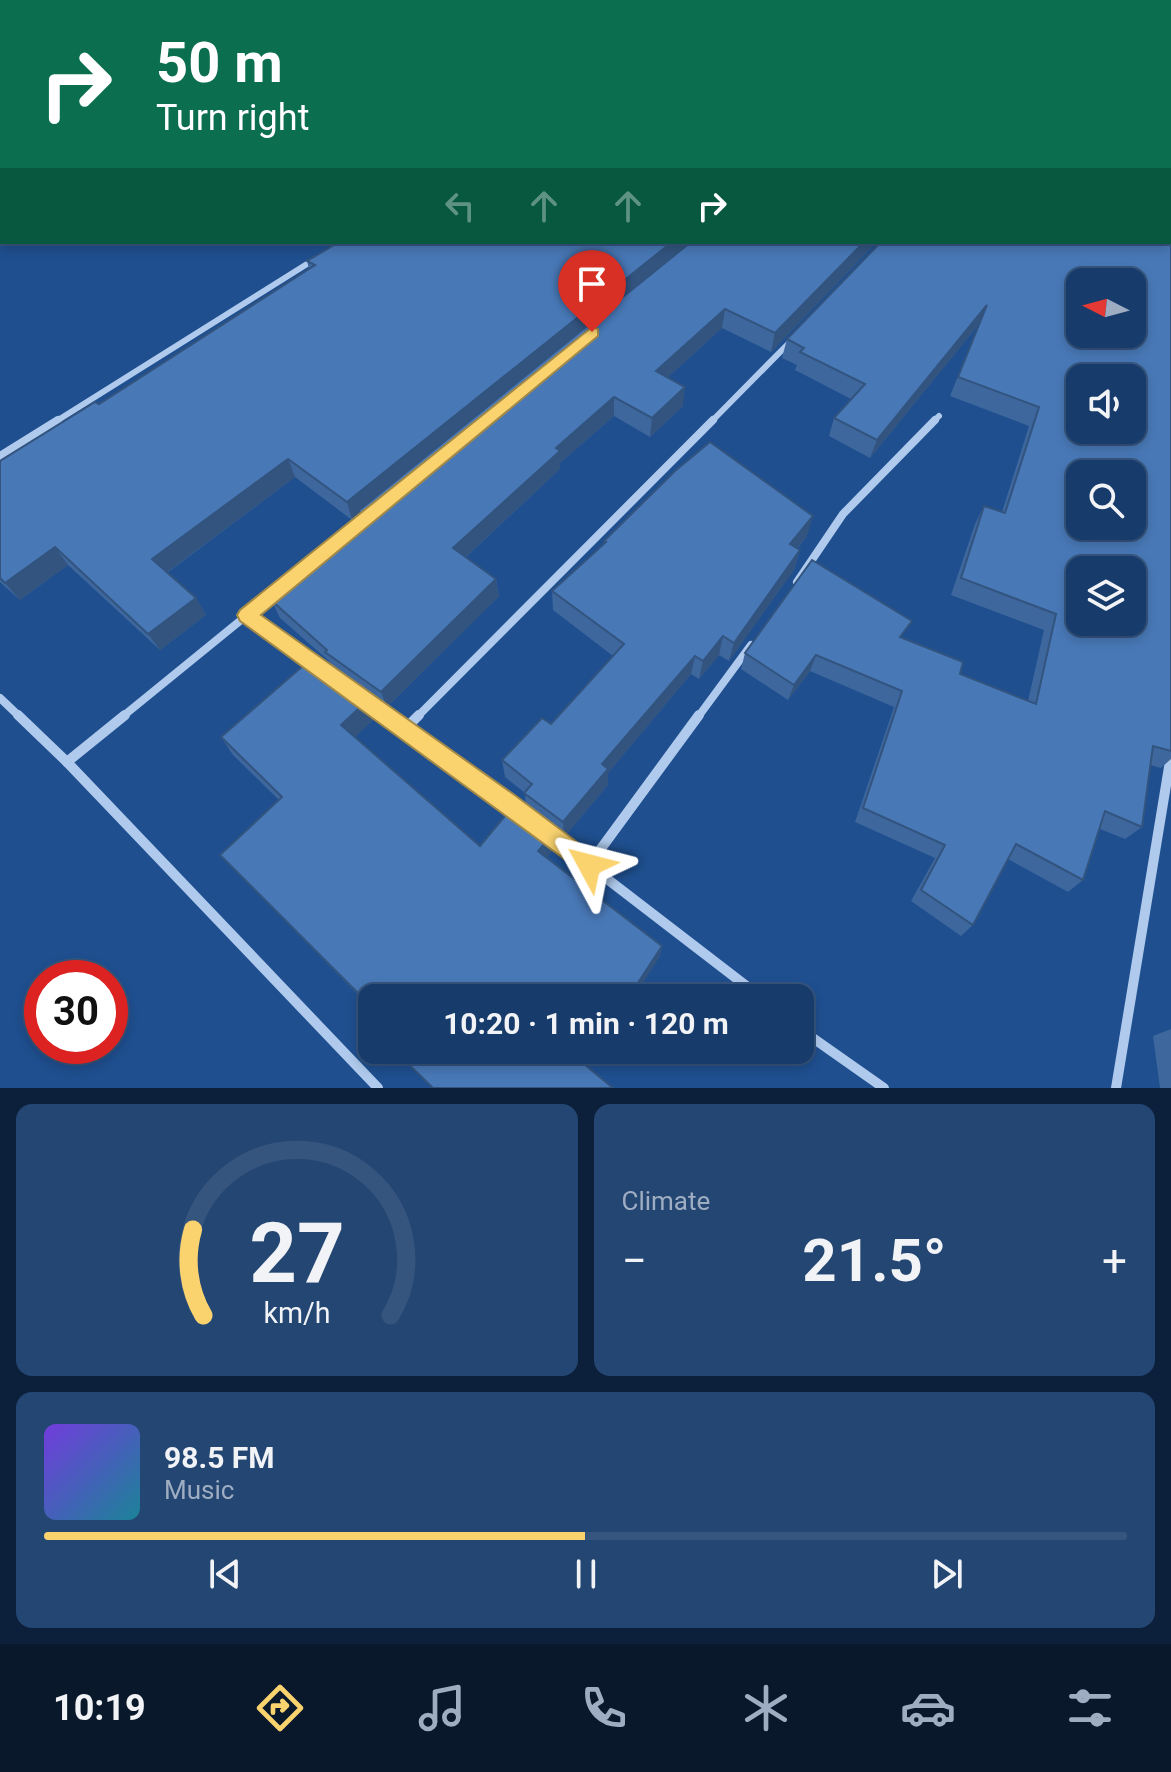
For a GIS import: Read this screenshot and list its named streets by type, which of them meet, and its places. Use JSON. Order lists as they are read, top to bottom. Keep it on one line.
{"north":"left","page":{"turn":["50 m","Turn right"],"limit":"30","trip":"10:20 · 1 min · 120 m","tile":"Climate","heat":["−","21.5°","+"],"song":["98.5 FM","Music"],"tabs":"10:19","gauge":["27","km/h"]}}
